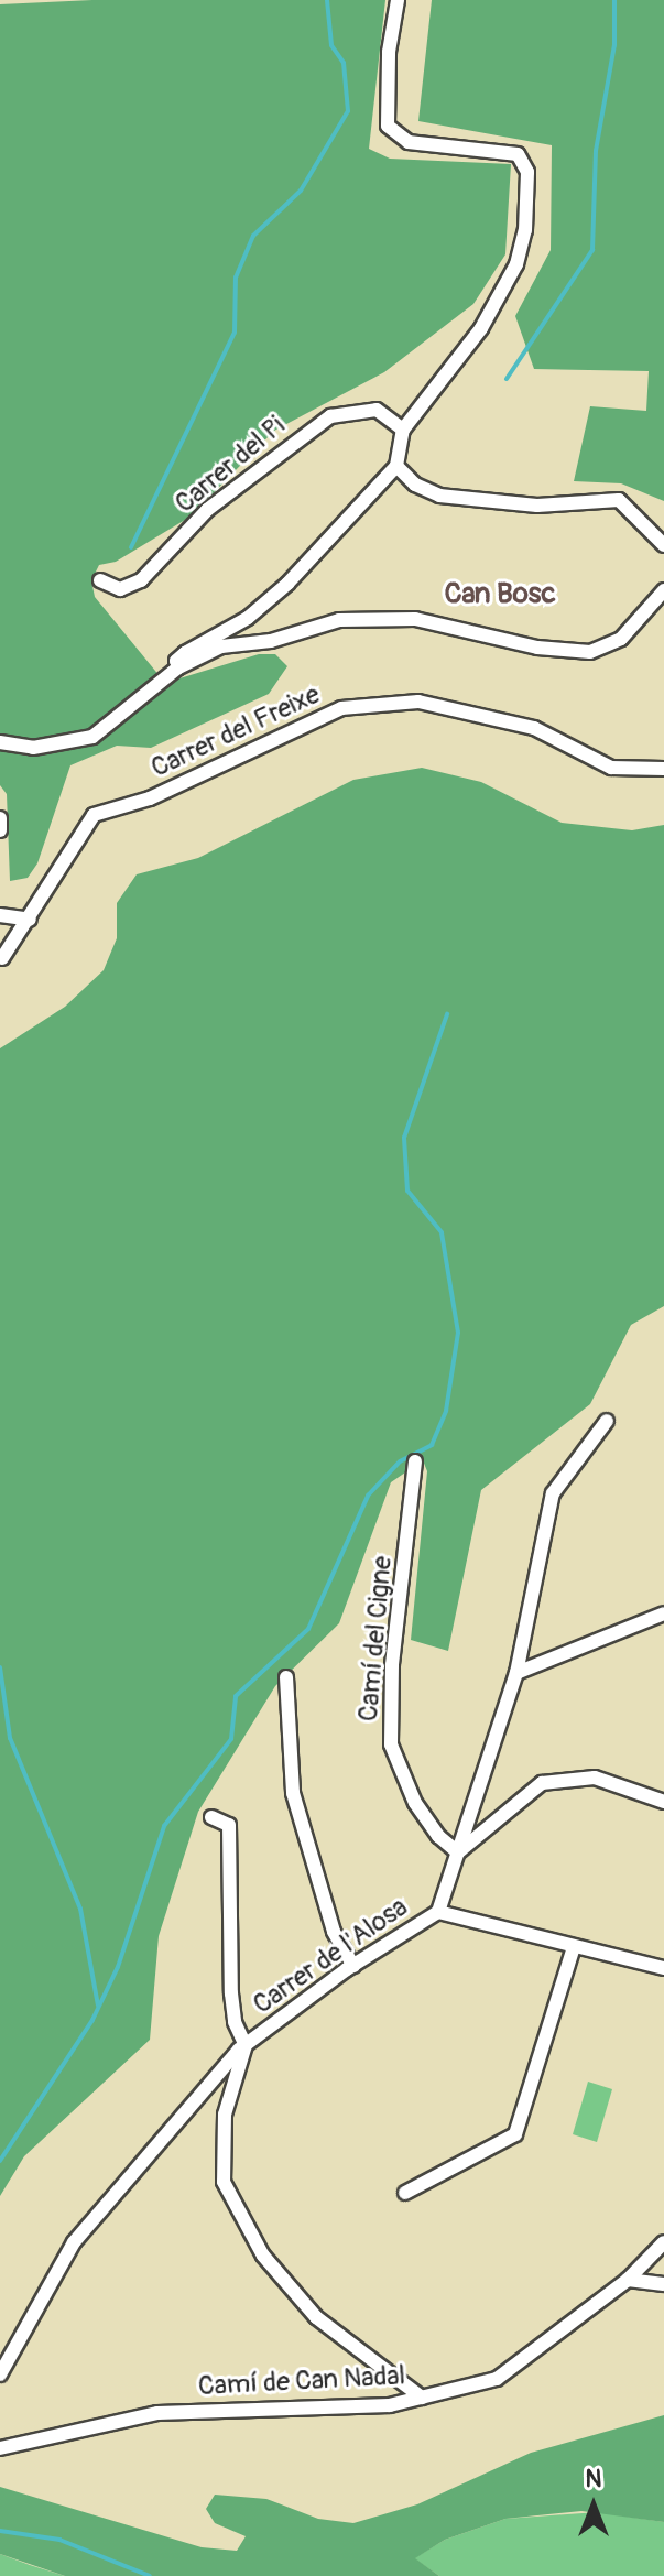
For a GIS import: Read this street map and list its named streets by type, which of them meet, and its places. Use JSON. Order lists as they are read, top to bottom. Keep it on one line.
{"streets":{"street":["Carrer del Pi","Carrer del Freixe","Camí del Cigne","Carrer de l'Alosa","Camí de Can Nadal"]},"crossings":[["Camí del Cigne","Carrer de l'Alosa"]],"districts":["Can Bosc"],"north":"top"}
